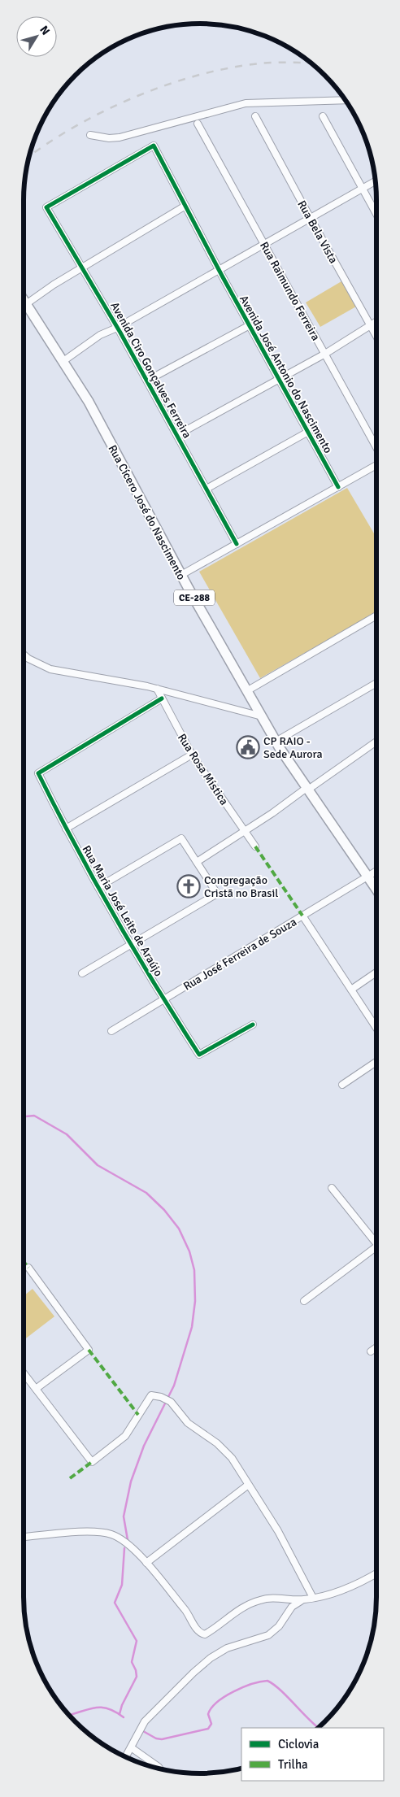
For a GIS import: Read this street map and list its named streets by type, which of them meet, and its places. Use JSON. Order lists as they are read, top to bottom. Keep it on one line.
{"streets":{"main road":["Rua Cícero José do Nascimento","CE-288"],"street":["Rua Bela Vista","Rua Raimundo Ferreira","Avenida Ciro Gonçalves Ferreira","Avenida José Antonio do Nascimento","Rua Rosa Mística","Rua Maria José Leite de Araújo","Rua José Ferreira de Souza"]},"crossings":[["Avenida Ciro Gonçalves Ferreira","Avenida José Antonio do Nascimento"],["Rua Cícero José do Nascimento","Rua José Ferreira de Souza"],["Rua Rosa Mística","Rua Maria José Leite de Araújo"],["Rua Maria José Leite de Araújo","Rua José Ferreira de Souza"]],"places":{"public building":["CP RAIO - Sede Aurora"],"church":["Congregação Cristã no Brasil"]},"legend":["Ciclovia","Trilha"],"north":"top right"}
